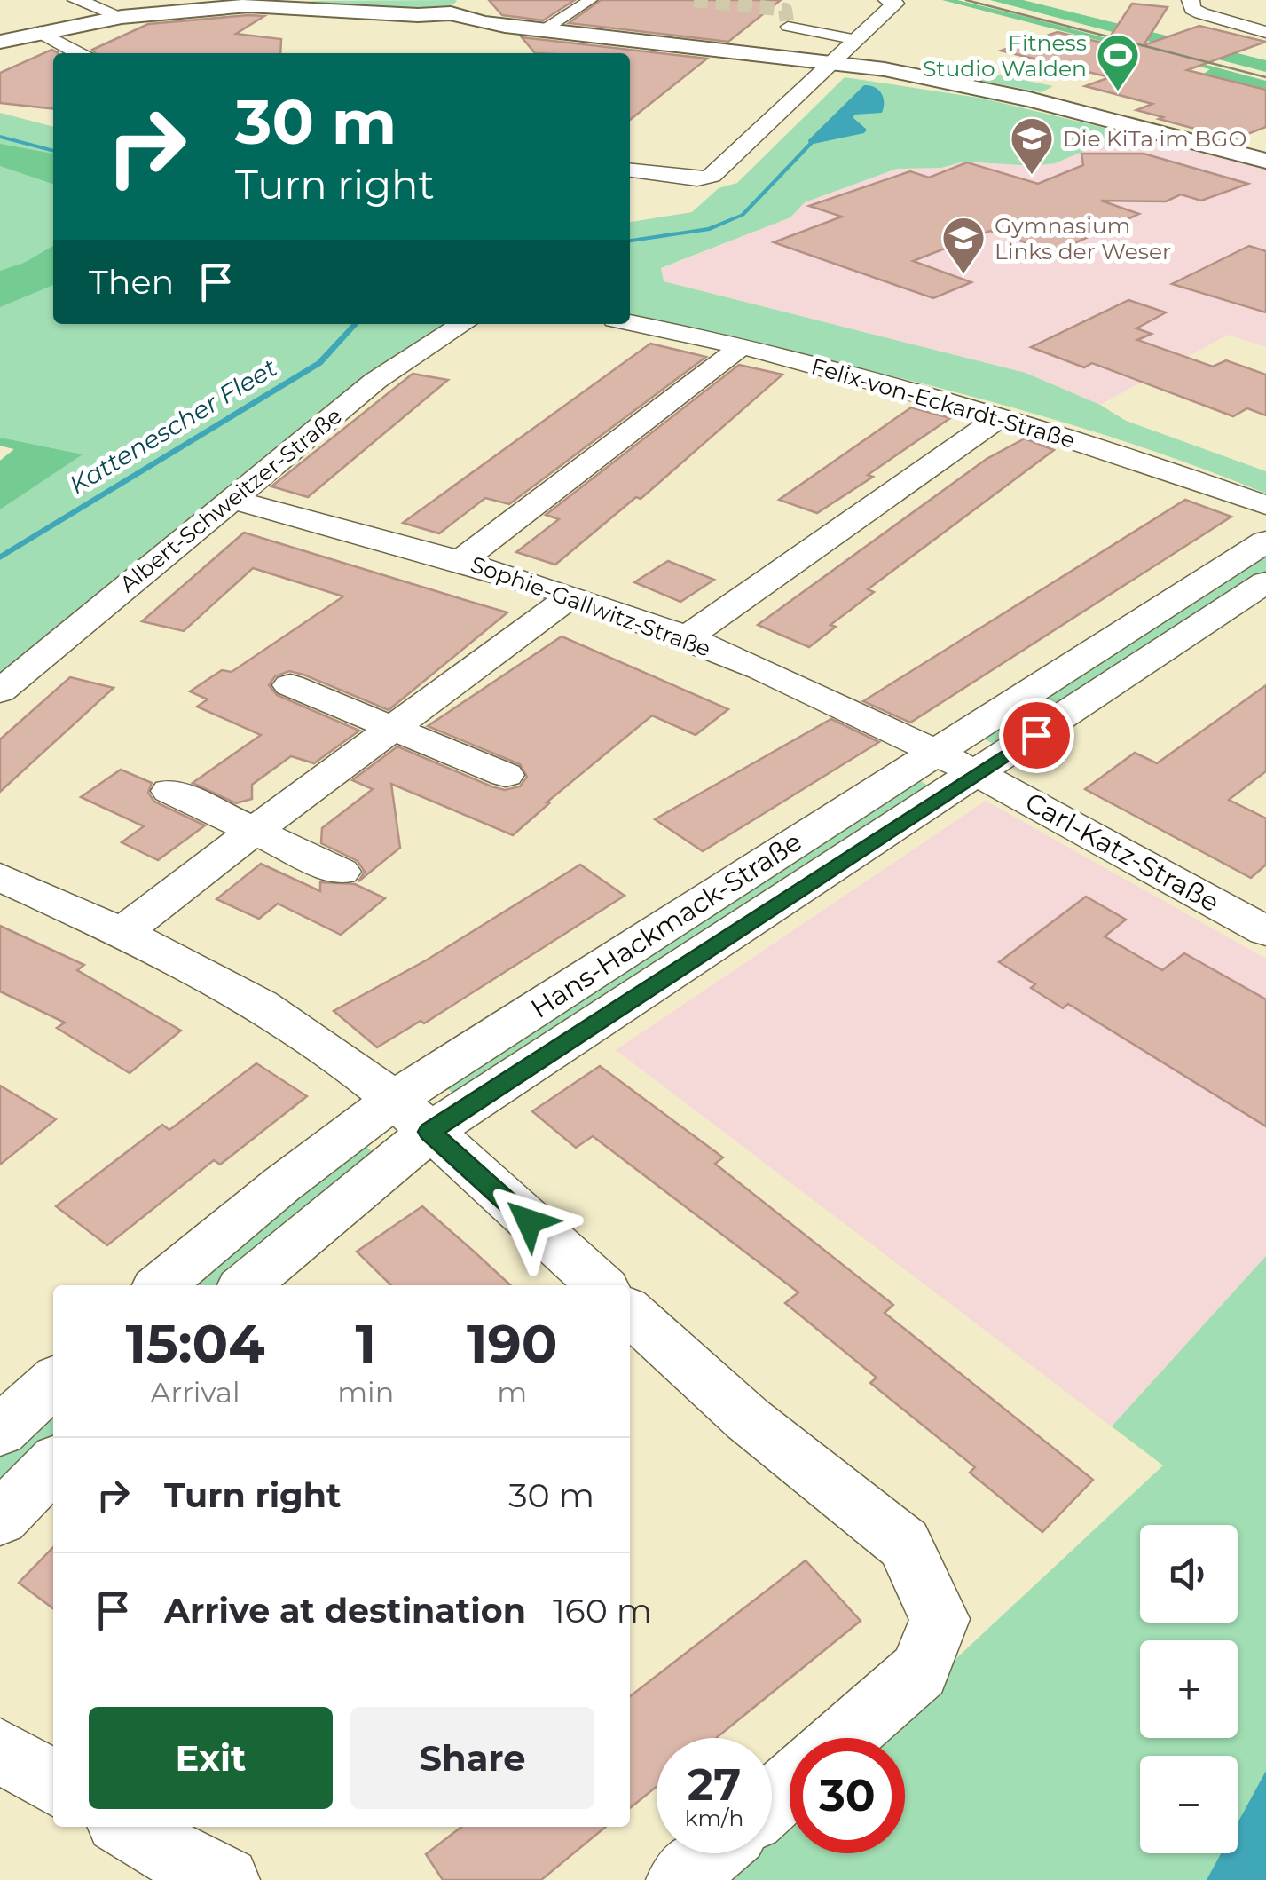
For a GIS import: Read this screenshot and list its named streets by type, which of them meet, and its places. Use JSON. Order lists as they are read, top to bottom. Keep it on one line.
{"streets":{"street":["Felix-von-Eckardt-Straße","Albert-Schweitzer-Straße","Sophie-Gallwitz-Straße","Carl-Katz-Straße","Hans-Hackmack-Straße"]},"crossings":[["Albert-Schweitzer-Straße","Sophie-Gallwitz-Straße"],["Sophie-Gallwitz-Straße","Hans-Hackmack-Straße"],["Carl-Katz-Straße","Hans-Hackmack-Straße"]],"water":["Kattenescher Fleet"],"places":{"sports":["Fitness Studio Walden"],"school or university":["Die KiTa im BGO","Gymnasium Links der Weser"]},"page":{"turn":["30 m","Turn right"],"then":"Then","eta":["15:04","Arrival","1","min","190","m"],"list":[{"name":"Turn right","value":"30 m"},{"name":"Arrive at destination","value":"160 m"}],"map_buttons":["+","−"],"buttons":["Exit","Share"],"speed":"27 km/h","limit":"30"}}
